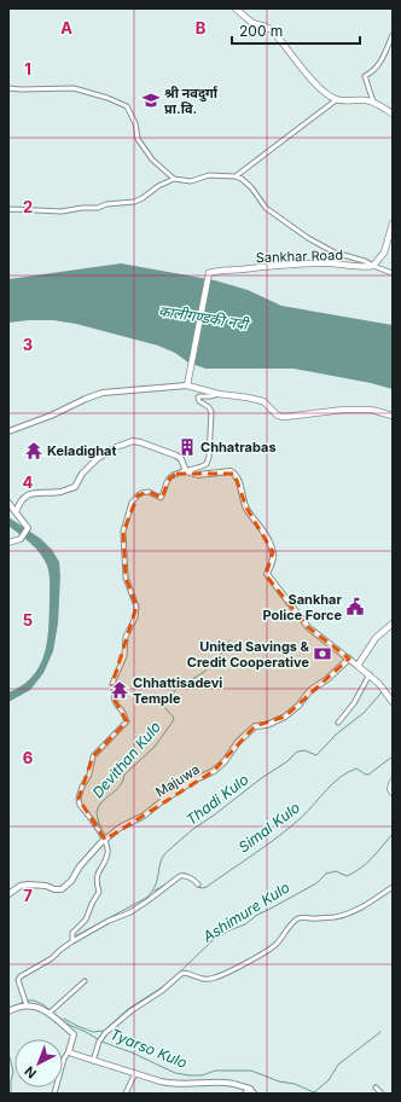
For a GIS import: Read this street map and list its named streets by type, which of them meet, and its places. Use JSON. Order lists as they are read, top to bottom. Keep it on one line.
{"streets":{"main road":["Sankhar Road"],"street":["Majuwa"]},"water":["कालीगण्डकी नदी","Devithan Kulo","Thadi Kulo","Simal Kulo","Ashimure Kulo","Tyarso Kulo"],"places":{"school or university":["श्री नवदुर्गा प्रा.वि."],"building":["Chhatrabas"],"temple":["Keladighat","Chhattisadevi Temple"],"public building":["Sankhar Police Force"],"bank":["United Savings & Credit Cooperative"]},"scale_bar":"200 m","north":"bottom left","grid":{"columns":["A","B"],"rows":["1","2","3","4","5","6","7"]}}
